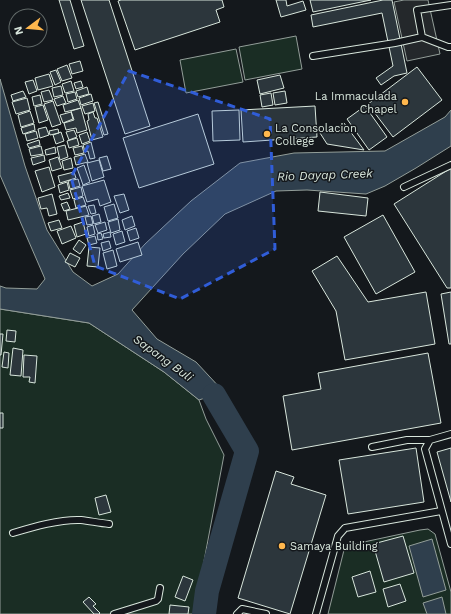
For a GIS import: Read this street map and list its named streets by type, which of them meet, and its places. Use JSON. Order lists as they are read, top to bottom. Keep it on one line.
{"water":["Rio Dayap Creek","Sapang Buli"],"places":["La Immaculada Chapel","La Consolacion College","Samaya Building"],"north":"left"}
